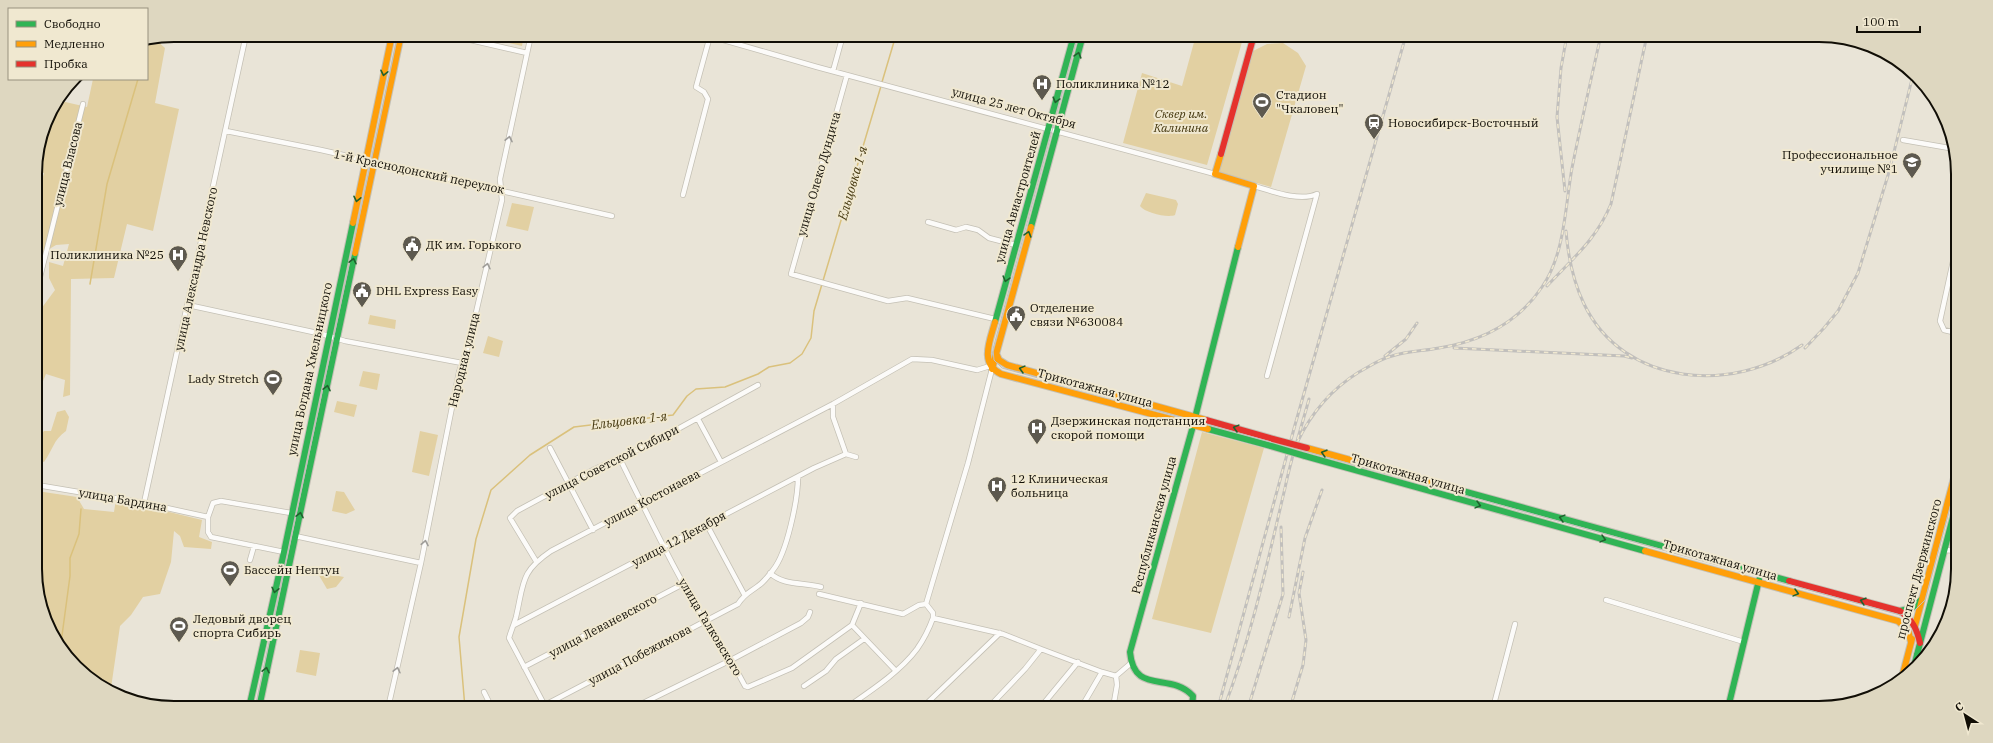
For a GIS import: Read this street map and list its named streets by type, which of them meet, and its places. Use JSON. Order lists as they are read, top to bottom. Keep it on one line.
{"streets":{"main road":["улица 25 лет Октября","улица Авиастроителей","улица Богдана Хмельницкого","Трикотажная улица","Республиканская улица","проспект Дзержинского"],"street":["улица Власова","1-й Краснодонский переулок","улица Олеко Дундича","улица Александра Невского","Народная улица","улица Советской Сибири","улица Костонаева","улица Бардина","улица 12 Декабря","улица Леваневского","улица Галковского","улица Побежимова"]},"crossings":[["улица 25 лет Октября","улица Олеко Дундича"],["улица 25 лет Октября","улица Авиастроителей"],["улица 25 лет Октября","Республиканская улица"],["1-й Краснодонский переулок","улица Александра Невского"],["1-й Краснодонский переулок","Народная улица"],["1-й Краснодонский переулок","улица Богдана Хмельницкого"],["улица Олеко Дундича","улица Авиастроителей"],["улица Авиастроителей","Трикотажная улица"],["улица Александра Невского","улица Бардина"],["Трикотажная улица","улица Костонаева"],["Трикотажная улица","Республиканская улица"],["Трикотажная улица","проспект Дзержинского"],["улица Советской Сибири","улица Костонаева"],["улица Советской Сибири","улица Галковского"],["улица Костонаева","улица 12 Декабря"],["улица Костонаева","улица Леваневского"],["улица Костонаева","улица Галковского"],["улица 12 Декабря","улица Галковского"],["улица 12 Декабря","улица Побежимова"],["улица Леваневского","улица Галковского"],["улица Галковского","улица Побежимова"]],"one_way":["Народная улица"],"water":["Ельцовка 1-я"],"parks":["Сквер им. Калинина"],"places":{"hospital":["Поликлиника №12","Поликлиника №25","Дзержинская подстанция скорой помощи","12 Клиническая больница"],"sports":["Стадион \"Чкаловец\"","Lady Stretch","Бассейн Нептун","Ледовый дворец спорта Сибирь"],"station":["Новосибирск-Восточный"],"school or university":["Профессиональное училище №1"],"public building":["ДК им. Горького","DHL Express Easy","Отделение связи №630084"]},"legend":["Свободно","Медленно","Пробка"],"scale_bar":"100 m","north":"top left"}
